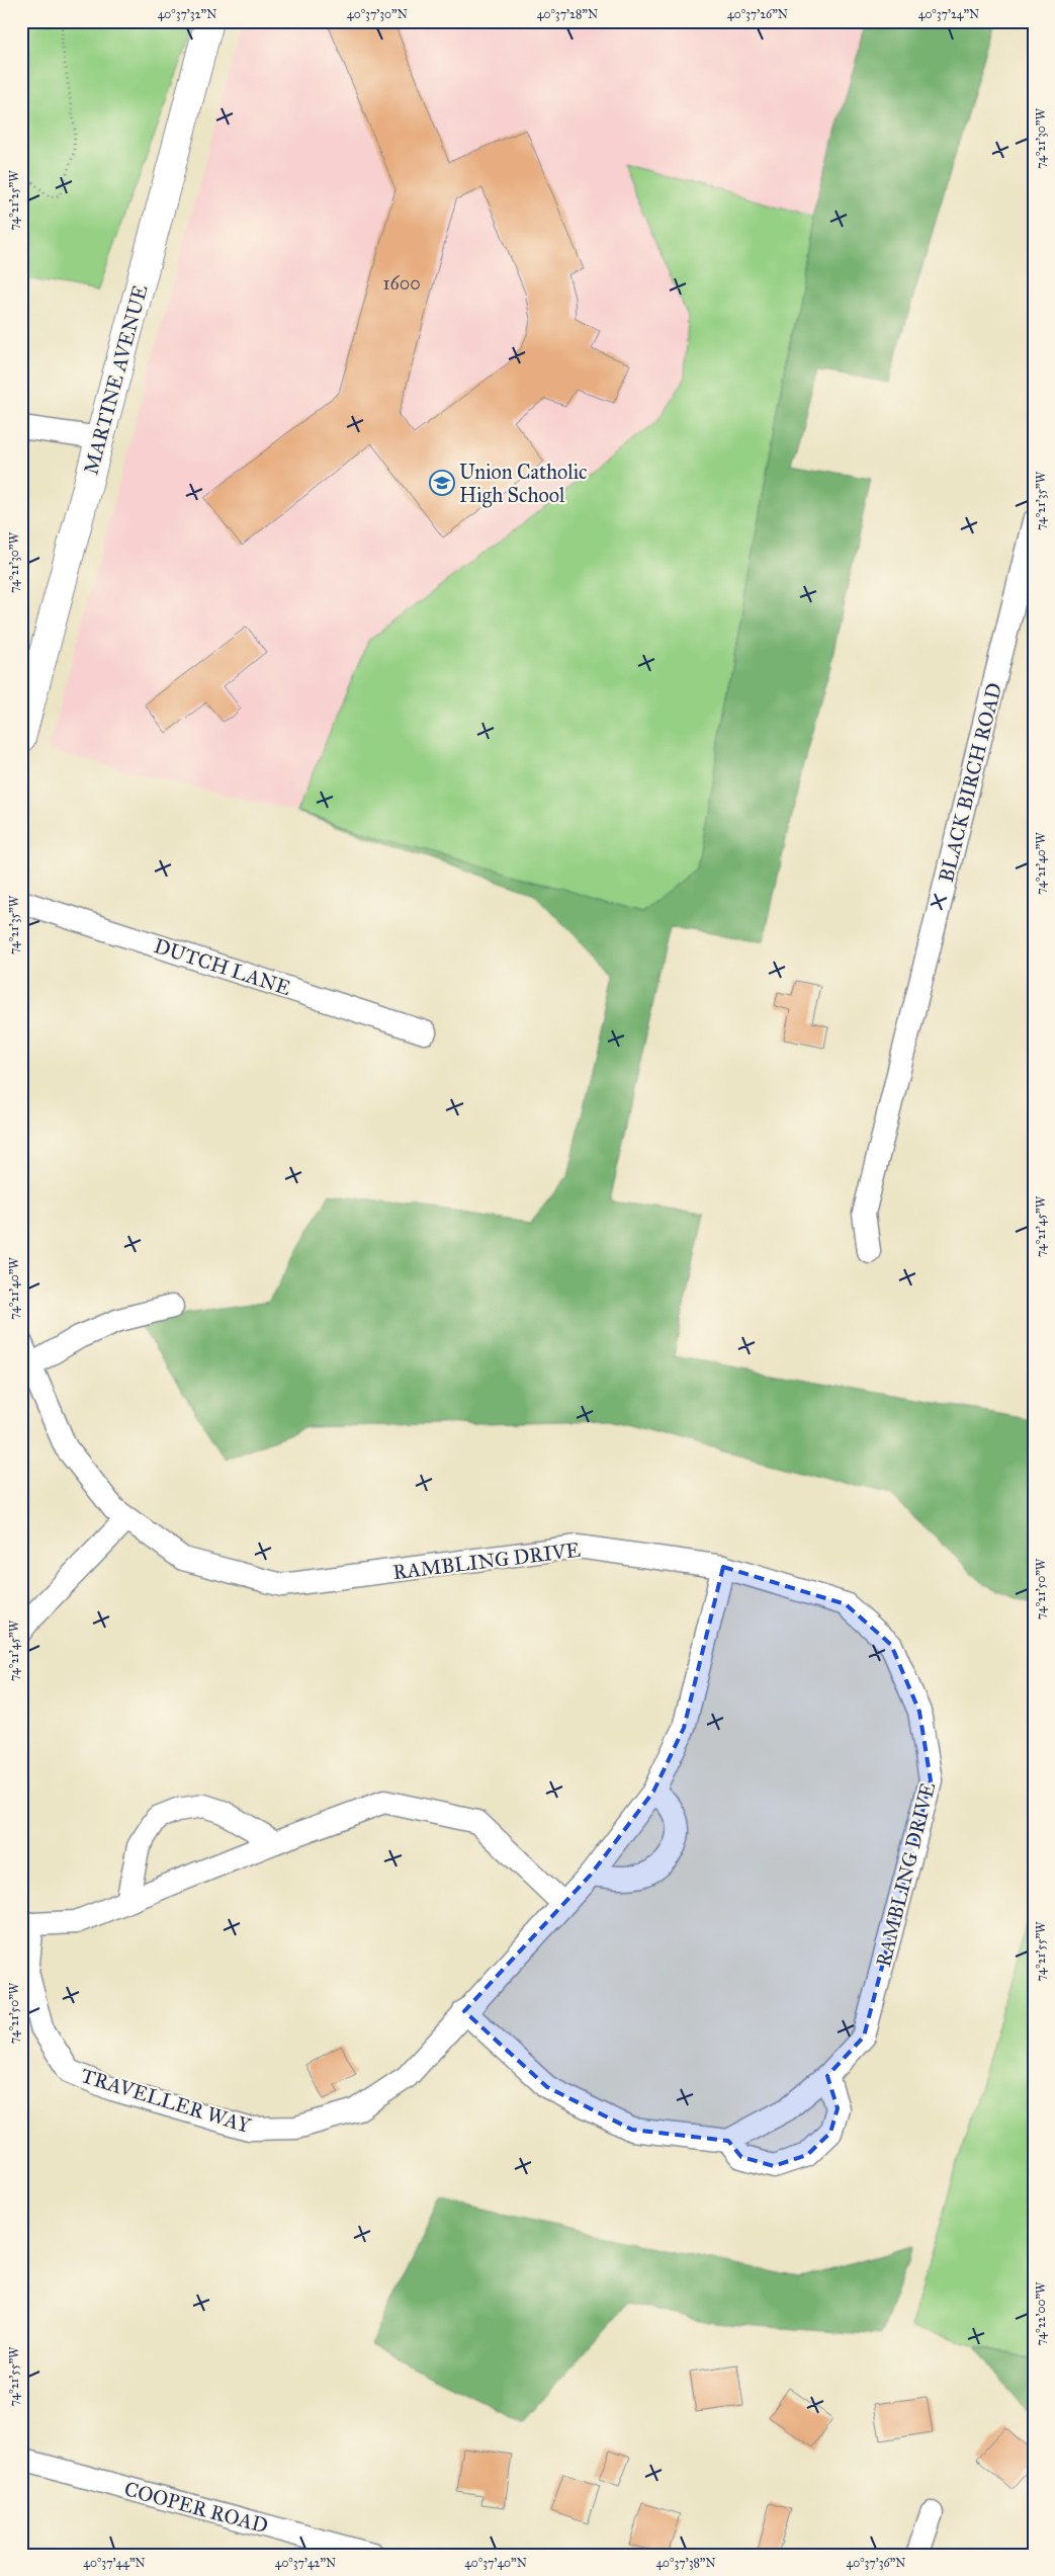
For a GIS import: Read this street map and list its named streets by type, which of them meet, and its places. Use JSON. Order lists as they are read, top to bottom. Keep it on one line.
{"streets":{"main road":["MARTINE AVENUE"],"street":["BLACK BIRCH ROAD","DUTCH LANE","RAMBLING DRIVE","TRAVELLER WAY","COOPER ROAD"]},"crossings":[["RAMBLING DRIVE","TRAVELLER WAY"]],"places":{"school or university":["Union Catholic High School"]},"house_numbers":["1600"],"coordinates":["40°37'32\"N","40°37'30\"N","40°37'28\"N","40°37'26\"N","40°37'24\"N","74°21'30\"W","74°21'25\"W","74°21'35\"W","74°21'40\"W","74°21'45\"W","74°21'50\"W","74°21'55\"W","74°22'00\"W","40°37'44\"N","40°37'42\"N","40°37'40\"N","40°37'38\"N","40°37'36\"N"]}
